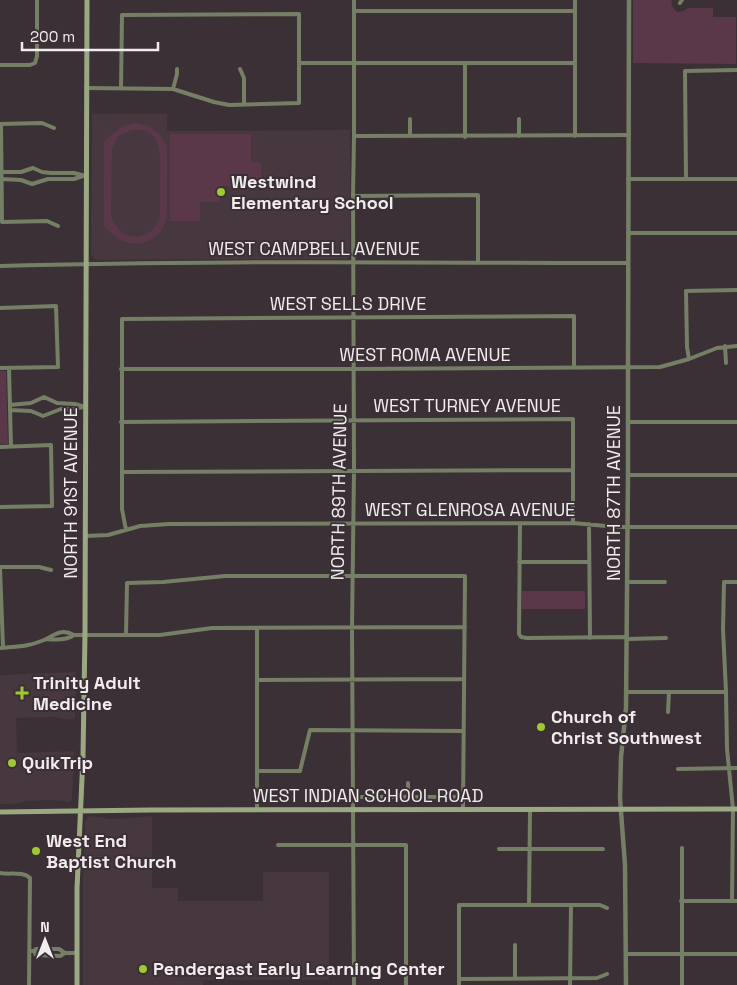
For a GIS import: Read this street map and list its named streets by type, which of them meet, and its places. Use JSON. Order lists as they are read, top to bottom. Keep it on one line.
{"streets":{"main road":["NORTH 91ST AVENUE","WEST INDIAN SCHOOL ROAD"],"street":["WEST CAMPBELL AVENUE","WEST SELLS DRIVE","WEST ROMA AVENUE","WEST TURNEY AVENUE","NORTH 89TH AVENUE","NORTH 87TH AVENUE","WEST GLENROSA AVENUE"]},"crossings":[["WEST CAMPBELL AVENUE","NORTH 89TH AVENUE"],["WEST CAMPBELL AVENUE","NORTH 91ST AVENUE"],["WEST CAMPBELL AVENUE","NORTH 87TH AVENUE"],["WEST SELLS DRIVE","WEST ROMA AVENUE"],["WEST SELLS DRIVE","NORTH 89TH AVENUE"],["WEST ROMA AVENUE","NORTH 89TH AVENUE"],["WEST ROMA AVENUE","NORTH 87TH AVENUE"],["WEST TURNEY AVENUE","NORTH 89TH AVENUE"],["NORTH 89TH AVENUE","WEST GLENROSA AVENUE"],["NORTH 89TH AVENUE","WEST INDIAN SCHOOL ROAD"],["NORTH 91ST AVENUE","WEST GLENROSA AVENUE"],["NORTH 91ST AVENUE","WEST INDIAN SCHOOL ROAD"],["NORTH 87TH AVENUE","WEST GLENROSA AVENUE"],["NORTH 87TH AVENUE","WEST INDIAN SCHOOL ROAD"]],"places":{"other":["Westwind Elementary School","Church of Christ Southwest","QuikTrip","West End Baptist Church","Pendergast Early Learning Center"],"health":["Trinity Adult Medicine"]},"scale_bar":"200 m","north":"top"}
